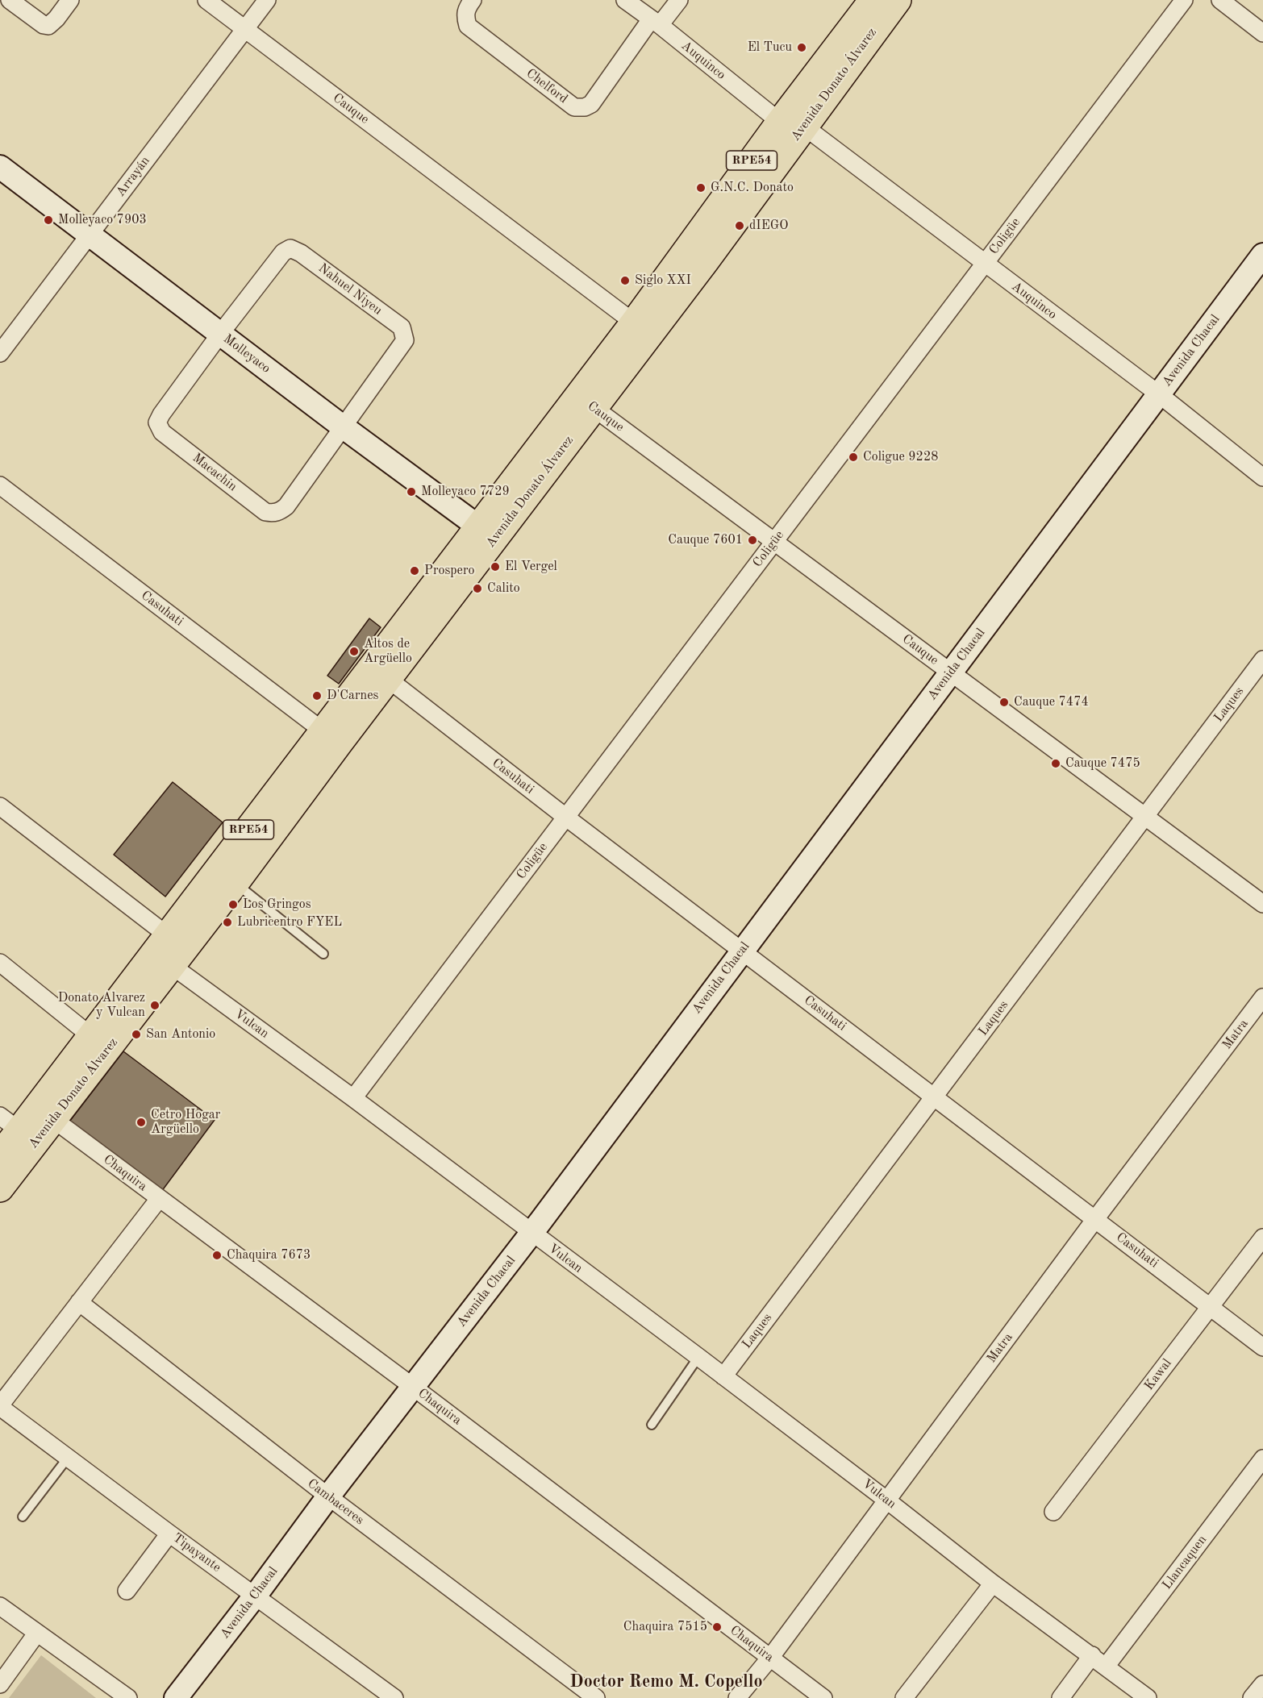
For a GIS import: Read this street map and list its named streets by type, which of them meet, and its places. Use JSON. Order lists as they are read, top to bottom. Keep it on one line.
{"streets":{"main road":["Avenida Donato Álvarez","RPE54","Avenida Chacal","Molleyaco"],"street":["Auquinco","Chelford","Cauque","Arrayán","Coligüe","Nahuel Niyeu","Macachin","Casuhati","Laques","Vulcan","Matra","Chaquira","Kawal","Cambaceres","Tipayante","Llancaquen"]},"crossings":[["Auquinco","Avenida Donato Álvarez"],["Auquinco","Chelford"],["Auquinco","Coligüe"],["Auquinco","Avenida Chacal"],["Avenida Donato Álvarez","Cauque"],["Avenida Donato Álvarez","Molleyaco"],["Avenida Donato Álvarez","Casuhati"],["Avenida Donato Álvarez","Vulcan"],["Avenida Donato Álvarez","Chaquira"],["Cauque","Arrayán"],["Cauque","Coligüe"],["Cauque","Avenida Chacal"],["Cauque","Laques"],["Arrayán","Molleyaco"],["Coligüe","Casuhati"],["Coligüe","Vulcan"],["Nahuel Niyeu","Molleyaco"],["Nahuel Niyeu","Macachin"],["Avenida Chacal","Casuhati"],["Avenida Chacal","Vulcan"],["Avenida Chacal","Chaquira"],["Avenida Chacal","Cambaceres"],["Avenida Chacal","Tipayante"],["Molleyaco","Macachin"],["Casuhati","Laques"],["Casuhati","Matra"],["Casuhati","Kawal"],["Laques","Vulcan"],["Vulcan","Matra"],["Vulcan","Llancaquen"],["Matra","Chaquira"]],"districts":["Doctor Remo M. Copello"],"places":["El Tucu","G.N.C. Donato","Molleyaco 7903","dIEGO","Siglo XXI","Coligue 9228","Molleyaco 7729","Cauque 7601","El Vergel","Prospero","Calito","Altos de Argüello","D'Carnes","Cauque 7474","Cauque 7475","Los Gringos","Lubricentro FYEL","Donato Alvarez y Vulcan","San Antonio","Cetro Hogar Argüello","Chaquira 7673","Chaquira 7515"]}
